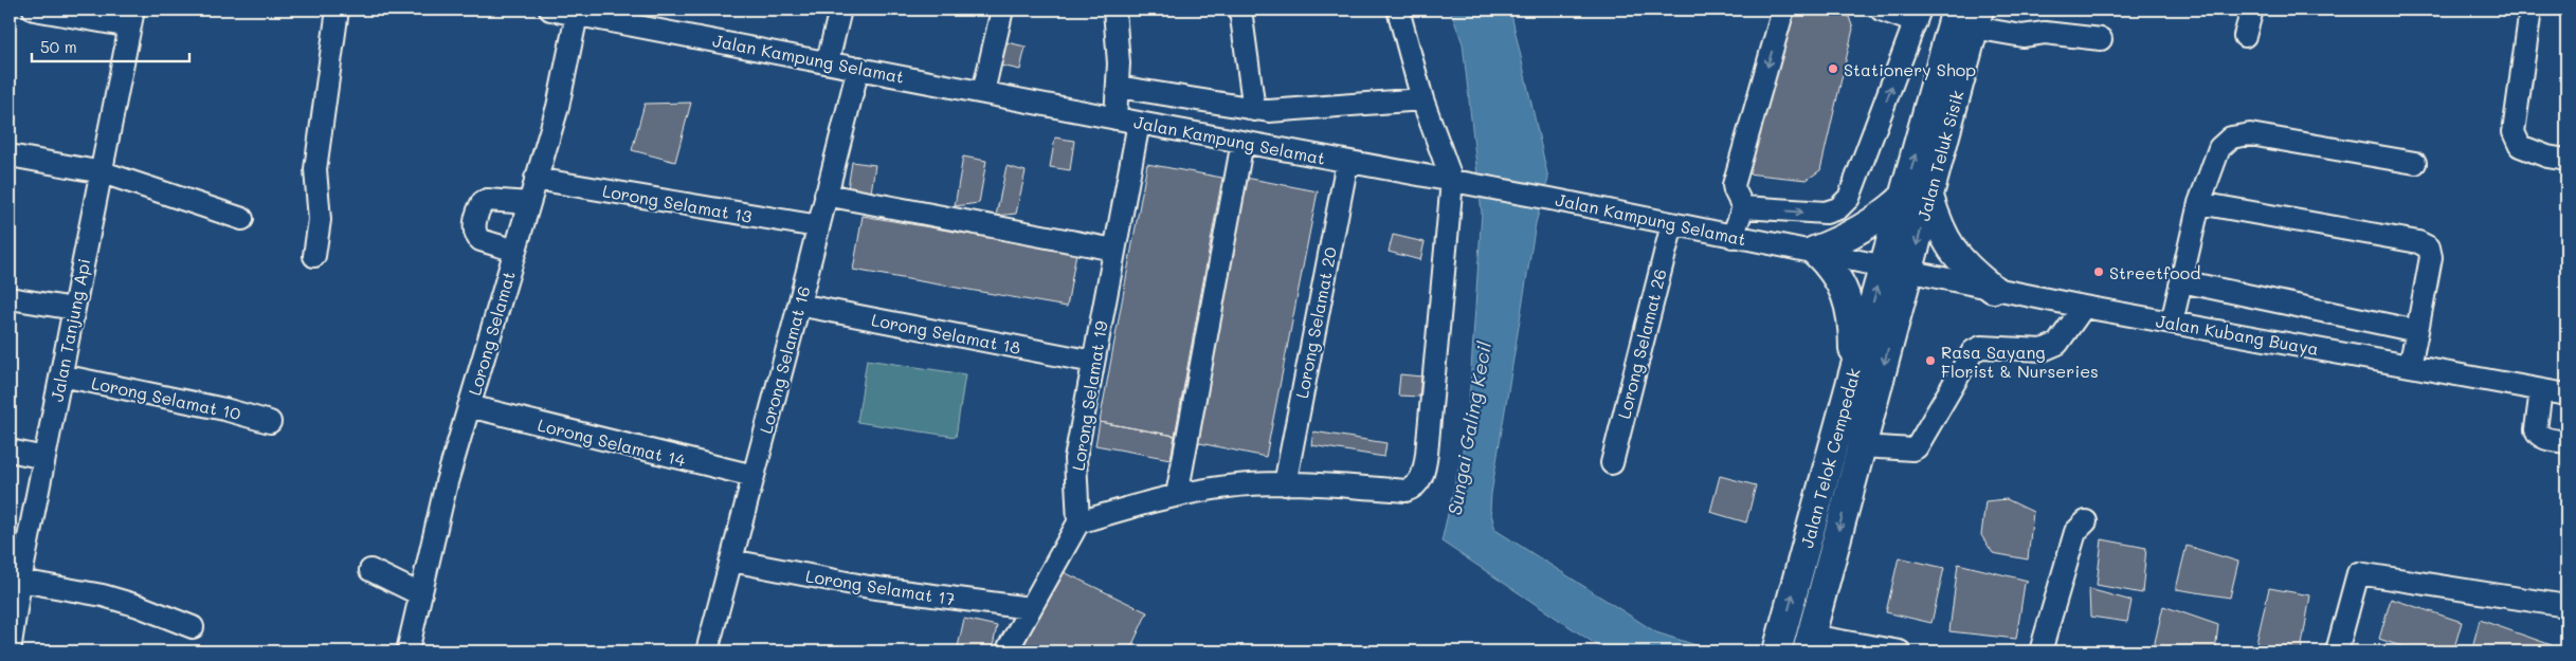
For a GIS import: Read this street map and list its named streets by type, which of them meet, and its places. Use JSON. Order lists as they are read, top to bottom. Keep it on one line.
{"streets":{"main road":["Jalan Teluk Sisik","Jalan Telok Cempedak"],"street":["Jalan Kampung Selamat","Lorong Selamat 13","Lorong Selamat 20","Jalan Tanjung Api","Lorong Selamat","Lorong Selamat 18","Jalan Kubang Buaya","Lorong Selamat 26","Lorong Selamat 16","Lorong Selamat 19","Lorong Selamat 10","Lorong Selamat 14","Lorong Selamat 17"]},"crossings":[["Jalan Kampung Selamat","Jalan Teluk Sisik"],["Jalan Kampung Selamat","Lorong Selamat 20"],["Jalan Kampung Selamat","Lorong Selamat"],["Jalan Kampung Selamat","Jalan Kubang Buaya"],["Jalan Kampung Selamat","Lorong Selamat 26"],["Jalan Kampung Selamat","Lorong Selamat 16"],["Jalan Kampung Selamat","Lorong Selamat 19"],["Jalan Kampung Selamat","Jalan Telok Cempedak"],["Jalan Teluk Sisik","Jalan Kubang Buaya"],["Jalan Teluk Sisik","Jalan Telok Cempedak"],["Lorong Selamat 13","Lorong Selamat"],["Lorong Selamat 13","Lorong Selamat 16"],["Jalan Tanjung Api","Lorong Selamat 10"],["Lorong Selamat","Lorong Selamat 14"],["Lorong Selamat 18","Lorong Selamat 16"],["Lorong Selamat 18","Lorong Selamat 19"],["Jalan Kubang Buaya","Jalan Telok Cempedak"],["Lorong Selamat 16","Lorong Selamat 14"],["Lorong Selamat 16","Lorong Selamat 17"]],"water":["Sungai Galing Kecil"],"places":["Stationery Shop","Streetfood","Rasa Sayang Florist & Nurseries"],"scale_bar":"50 m"}
